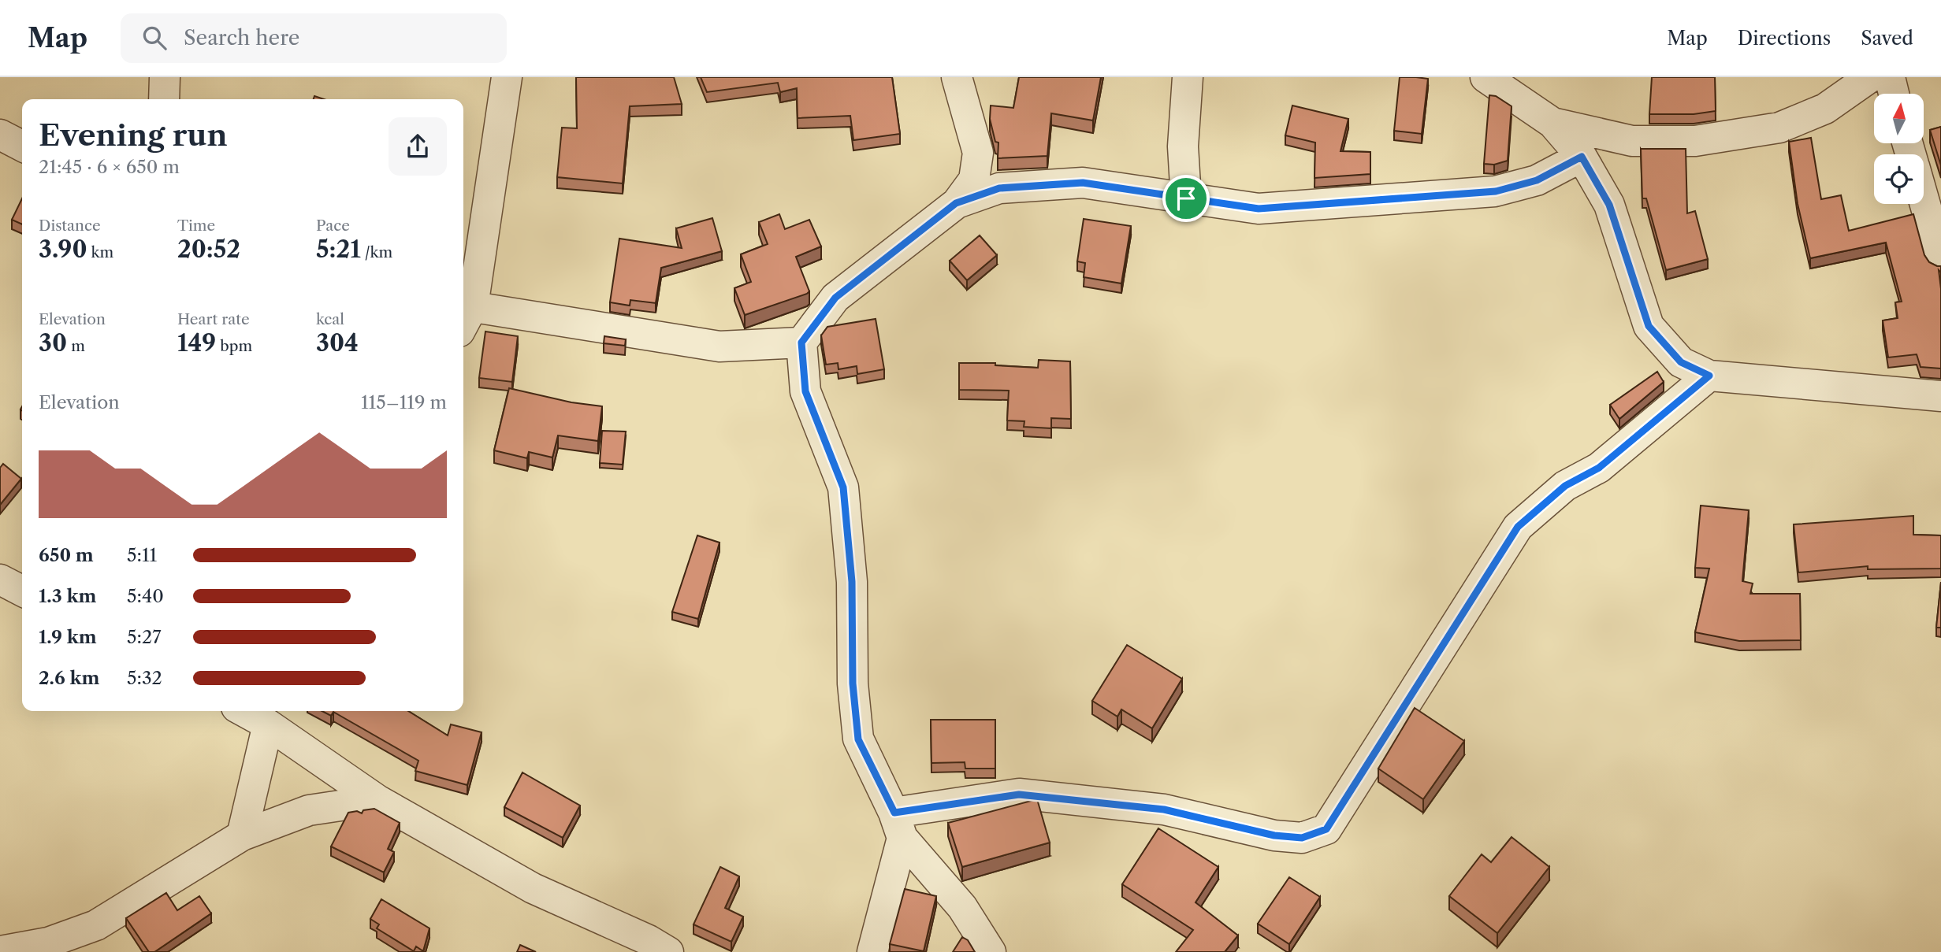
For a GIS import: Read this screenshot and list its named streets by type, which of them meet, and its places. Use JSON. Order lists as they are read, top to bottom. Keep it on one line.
{"north":"top","page":{"header":"Map","search":"Search here","nav":["Map","Directions","Saved"],"heading":["Evening run","21:45 · 6 × 650 m"],"stats":[["Distance","3.90 km"],["Time","20:52"],["Pace","5:21 /km"],["Elevation","30 m"],["Heart rate","149 bpm"],["kcal","304"]],"chart":["Elevation","115–119 m"],"list":[{"name":"650 m","note":"5:11"},{"name":"1.3 km","note":"5:40"},{"name":"1.9 km","note":"5:27"},{"name":"2.6 km","note":"5:32"}]}}
